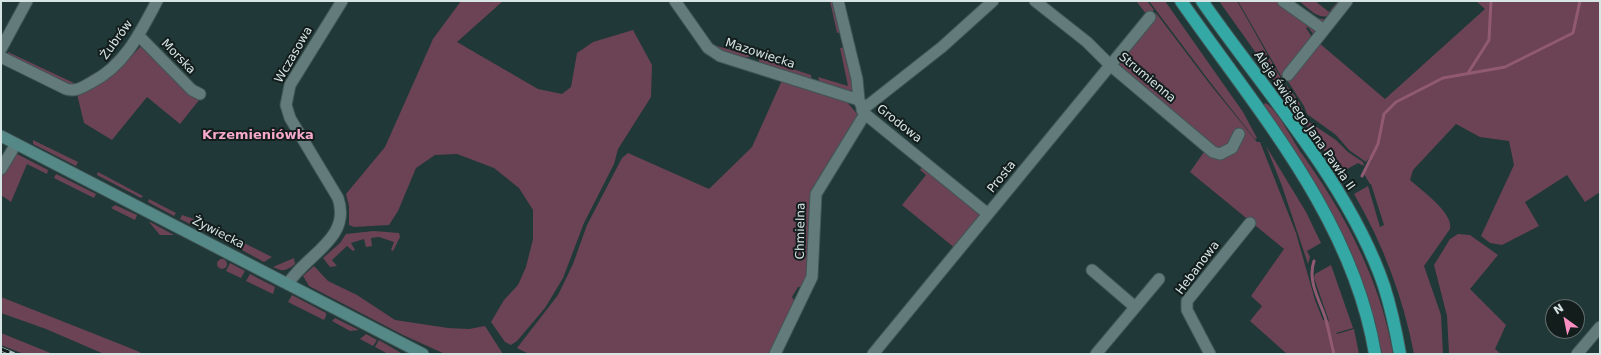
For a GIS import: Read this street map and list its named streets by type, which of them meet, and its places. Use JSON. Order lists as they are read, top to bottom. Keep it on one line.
{"streets":{"highway":["Aleje świętego Jana Pawła II"],"main road":["Żywiecka"],"street":["Żubrów","Mazowiecka","Wczasowa","Morska","Strumienna","Grodowa","Prosta","Chmielna","Hebanowa"]},"crossings":[["Żubrów","Morska"],["Mazowiecka","Grodowa"],["Mazowiecka","Chmielna"],["Wczasowa","Żywiecka"],["Strumienna","Prosta"],["Grodowa","Prosta"],["Grodowa","Chmielna"]],"districts":["Krzemieniówka"],"north":"top left"}
